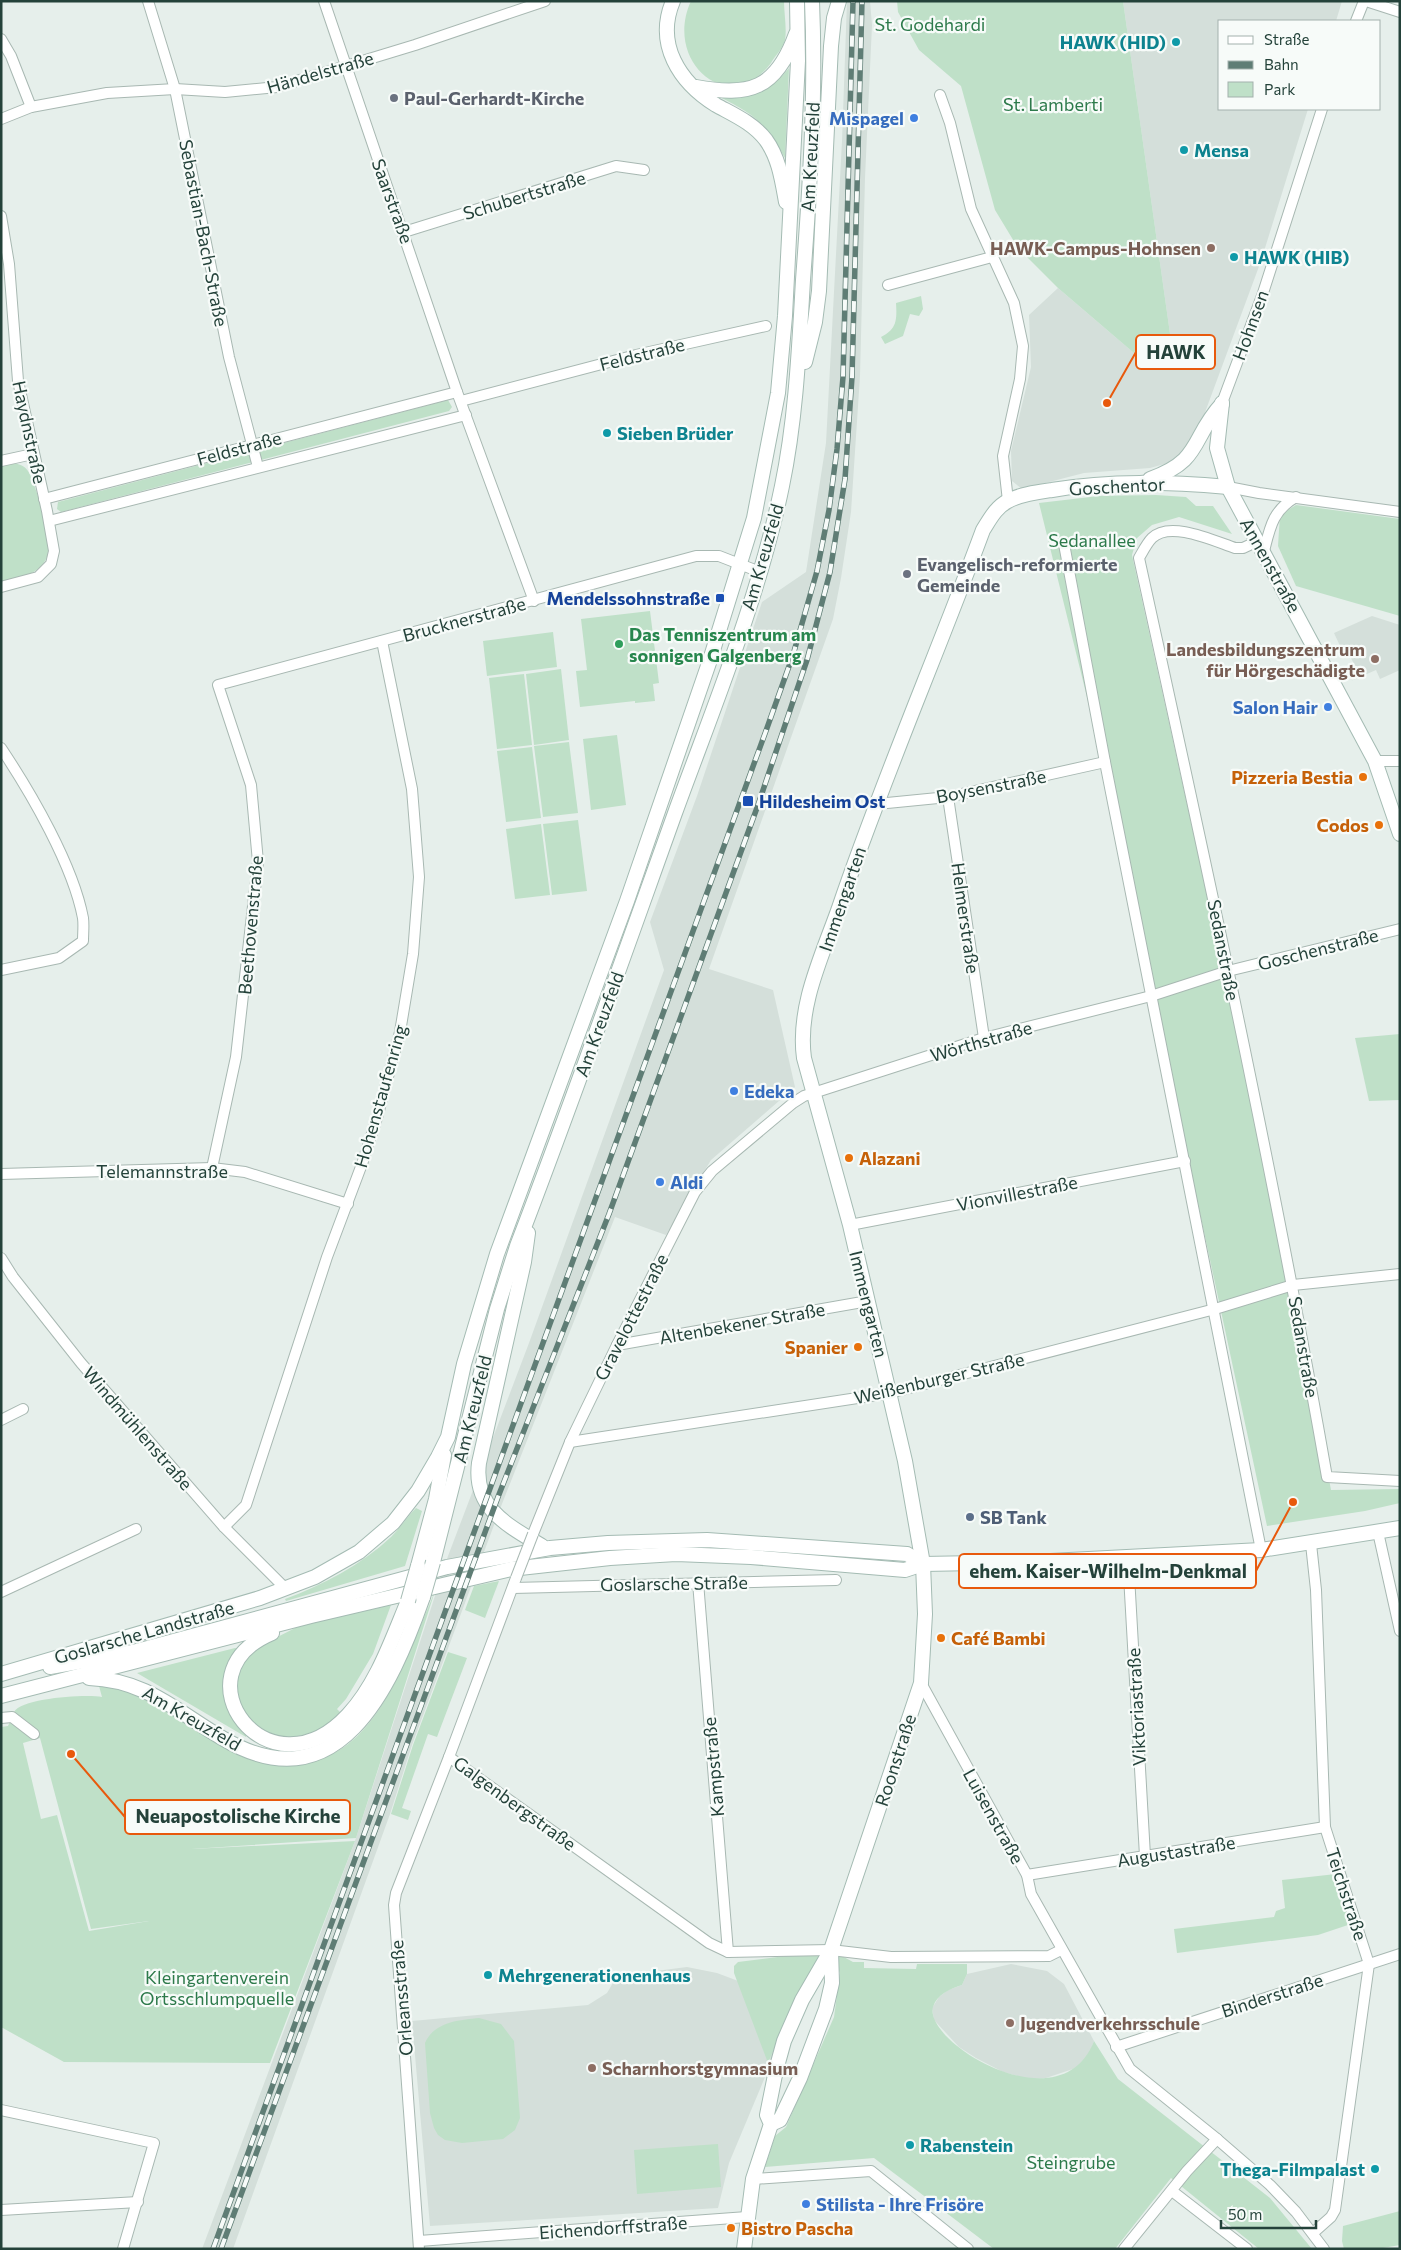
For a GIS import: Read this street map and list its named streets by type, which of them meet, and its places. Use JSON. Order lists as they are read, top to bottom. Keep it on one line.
{"streets":{"main road":["Am Kreuzfeld","Hohnsen","Goschentor","Annenstraße","Immengarten","Goslarsche Landstraße","Roonstraße"],"street":["Händelstraße","Schubertstraße","Saarstraße","Sebastian-Bach-Straße","Feldstraße","Haydnstraße","Brucknerstraße","Boysenstraße","Helmerstraße","Beethovenstraße","Goschenstraße","Sedanstraße","Wörthstraße","Hohenstaufenring","Telemannstraße","Vionvillestraße","Gravelottestraße","Altenbekener Straße","Weißenburger Straße","Windmühlenstraße","Goslarsche Straße","Viktoriastraße","Kampstraße","Galgenbergstraße","Luisenstraße","Augustastraße","Teichstraße","Binderstraße","Orleansstraße","Eichendorffstraße"]},"crossings":[["Händelstraße","Saarstraße"],["Händelstraße","Sebastian-Bach-Straße"],["Am Kreuzfeld","Windmühlenstraße"],["Am Kreuzfeld","Goslarsche Landstraße"],["Schubertstraße","Saarstraße"],["Saarstraße","Feldstraße"],["Saarstraße","Brucknerstraße"],["Sebastian-Bach-Straße","Feldstraße"],["Hohnsen","Goschentor"],["Hohnsen","Annenstraße"],["Feldstraße","Haydnstraße"],["Feldstraße","Brucknerstraße"],["Goschentor","Annenstraße"],["Goschentor","Immengarten"],["Annenstraße","Sedanstraße"],["Brucknerstraße","Beethovenstraße"],["Brucknerstraße","Hohenstaufenring"],["Boysenstraße","Immengarten"],["Boysenstraße","Helmerstraße"],["Immengarten","Wörthstraße"],["Immengarten","Vionvillestraße"],["Immengarten","Gravelottestraße"],["Immengarten","Altenbekener Straße"],["Immengarten","Weißenburger Straße"],["Immengarten","Roonstraße"],["Helmerstraße","Wörthstraße"],["Beethovenstraße","Telemannstraße"],["Goschenstraße","Sedanstraße"],["Goschenstraße","Wörthstraße"],["Sedanstraße","Weißenburger Straße"],["Wörthstraße","Gravelottestraße"],["Hohenstaufenring","Telemannstraße"],["Hohenstaufenring","Windmühlenstraße"],["Gravelottestraße","Altenbekener Straße"],["Gravelottestraße","Weißenburger Straße"],["Gravelottestraße","Goslarsche Straße"],["Gravelottestraße","Galgenbergstraße"],["Windmühlenstraße","Goslarsche Landstraße"],["Goslarsche Straße","Kampstraße"],["Goslarsche Straße","Galgenbergstraße"],["Viktoriastraße","Augustastraße"],["Roonstraße","Luisenstraße"],["Kampstraße","Galgenbergstraße"],["Galgenbergstraße","Orleansstraße"],["Luisenstraße","Augustastraße"],["Augustastraße","Teichstraße"],["Teichstraße","Binderstraße"],["Orleansstraße","Eichendorffstraße"]],"parks":["St. Godehardi","St. Lamberti","Sedanallee","Kleingartenverein Ortsschlumpquelle","Steingrube"],"places":{"other":["HAWK (HID)","Paul-Gerhardt-Kirche","Mispagel","Mensa","HAWK-Campus-Hohnsen","HAWK (HIB)","HAWK","Sieben Brüder","Evangelisch-reformierte Gemeinde","Das Tenniszentrum am sonnigen Galgenberg","Landesbildungszentrum für Hörgeschädigte","Salon Hair","Pizzeria Bestia","Codos","Edeka","Alazani","Aldi","Spanier","ehem. Kaiser-Wilhelm-Denkmal","SB Tank","Café Bambi","Neuapostolische Kirche","Mehrgenerationenhaus","Jugendverkehrsschule","Scharnhorstgymnasium","Rabenstein","Thega-Filmpalast","Stilista - Ihre Frisöre","Bistro Pascha"],"transit":["Mendelssohnstraße","Hildesheim Ost"]},"legend":["Straße","Bahn","Park"],"scale_bar":"50 m"}
